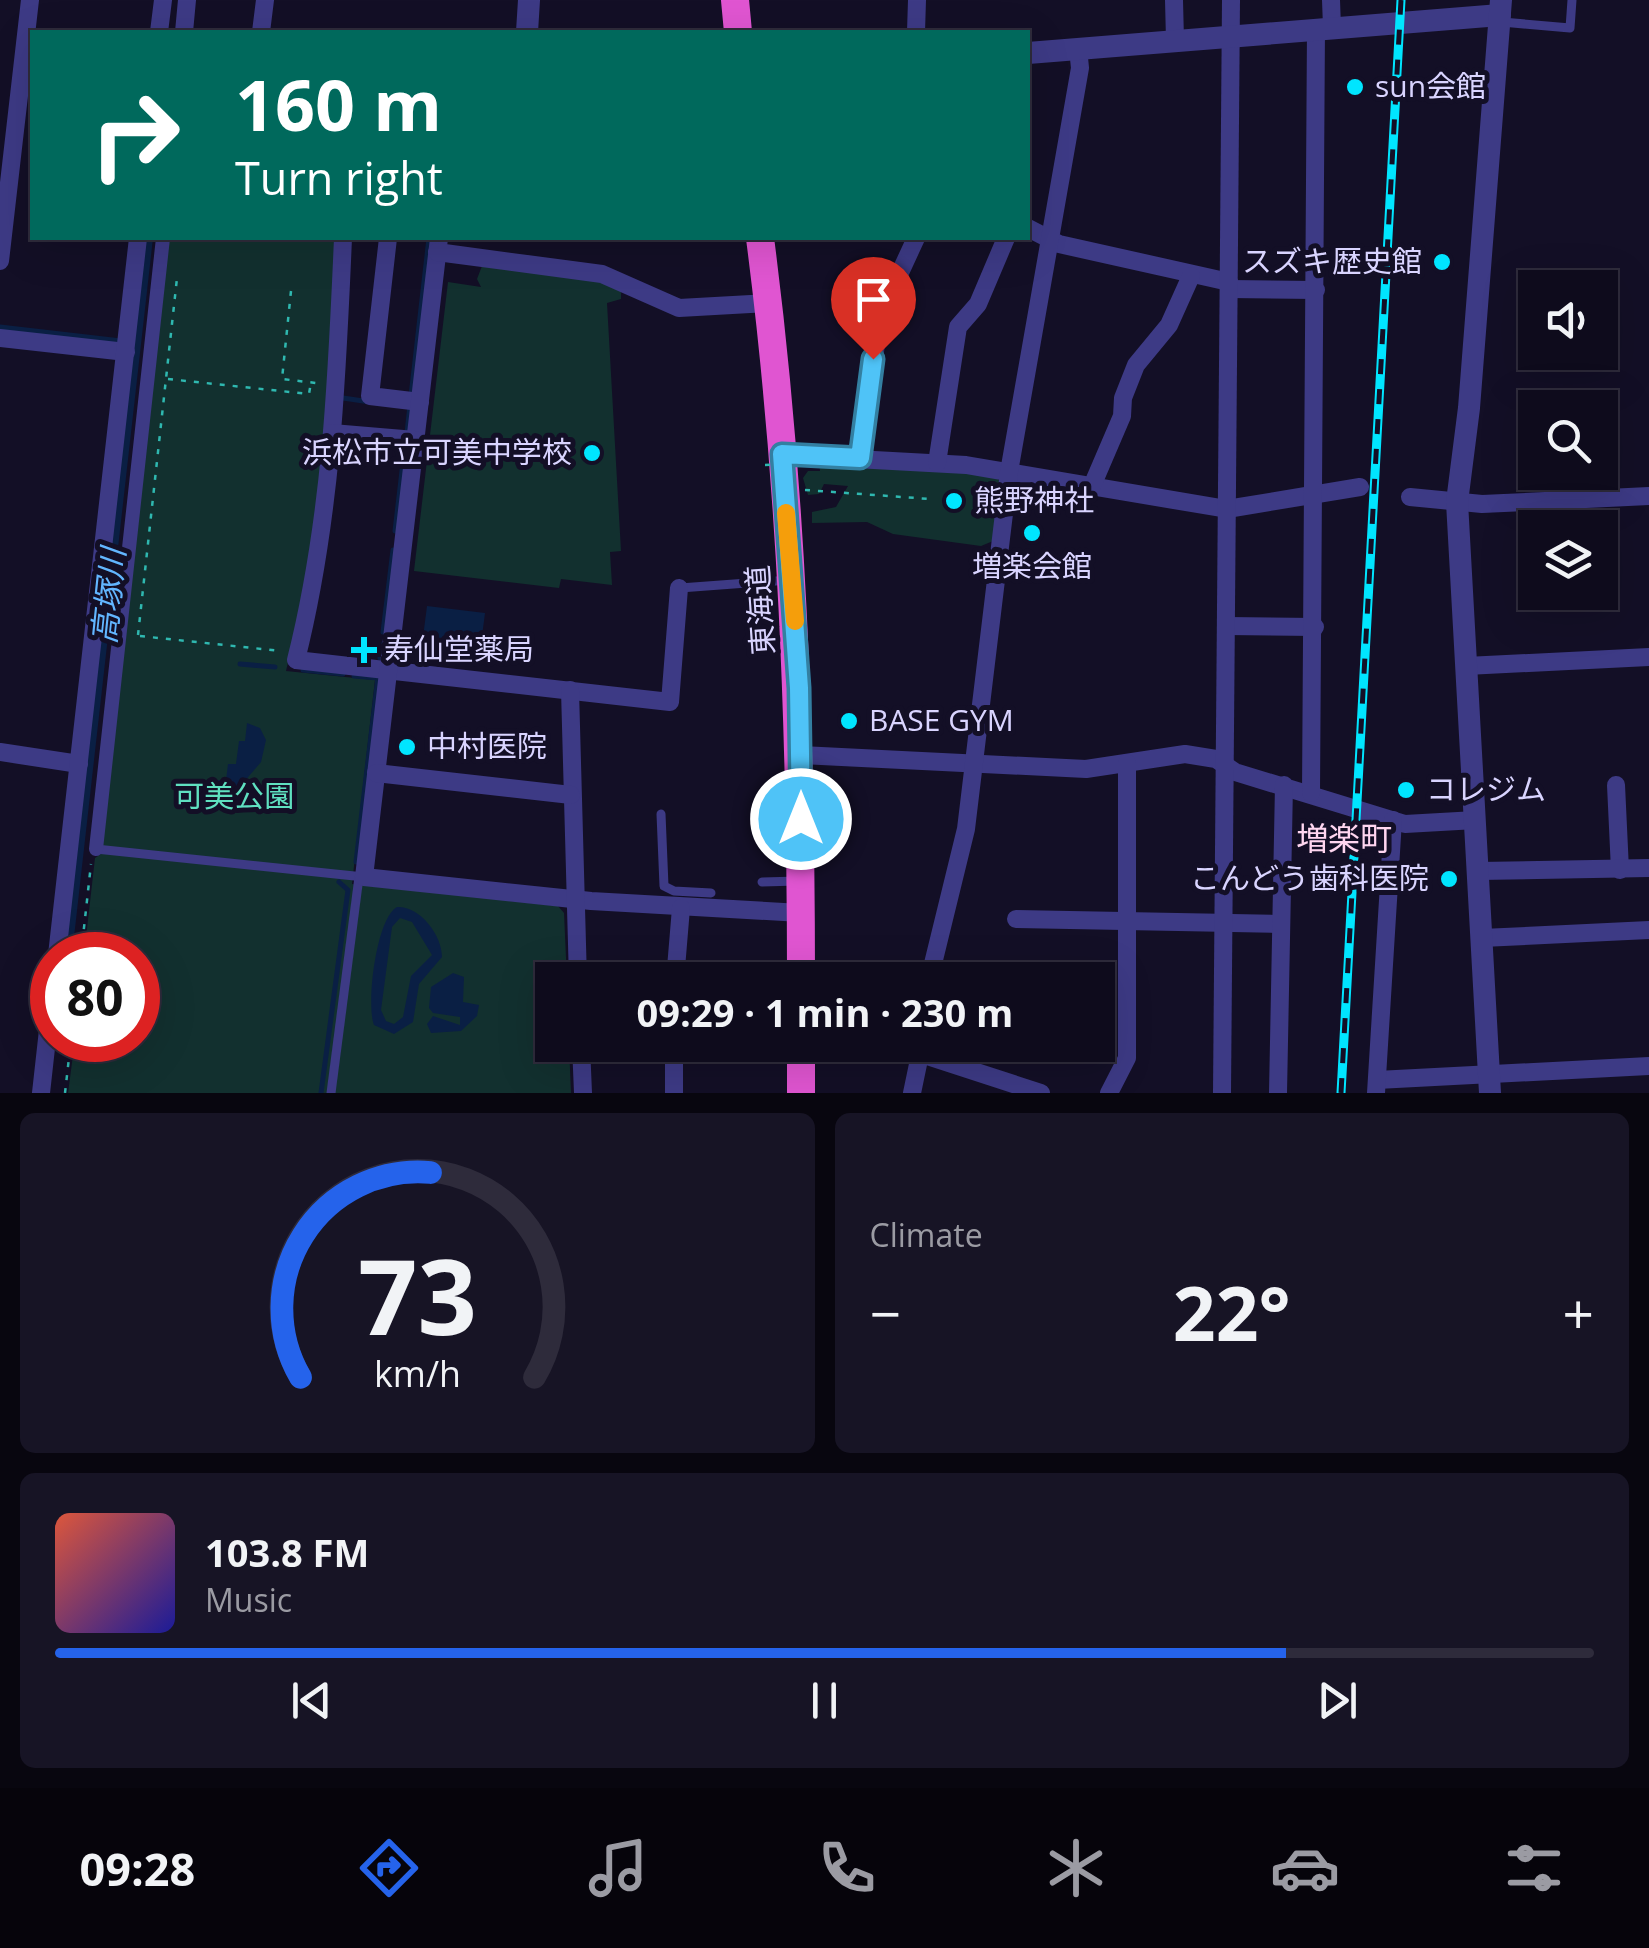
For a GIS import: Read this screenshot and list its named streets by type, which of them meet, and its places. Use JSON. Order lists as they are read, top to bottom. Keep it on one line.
{"streets":{"highway":["東海道"]},"districts":["増楽町"],"water":["高塚川"],"parks":["可美公園"],"places":{"other":["sun会館","スズキ歴史館","浜松市立可美中学校","熊野神社","増楽会館","BASE GYM","中村医院","コレジム","こんどう歯科医院"],"health":["寿仙堂薬局"]},"page":{"turn":["160 m","Turn right"],"limit":"80","trip":"09:29 · 1 min · 230 m","tile":"Climate","heat":["−","22°","+"],"song":["103.8 FM","Music"],"tabs":"09:28","gauge":["73","km/h"]}}
